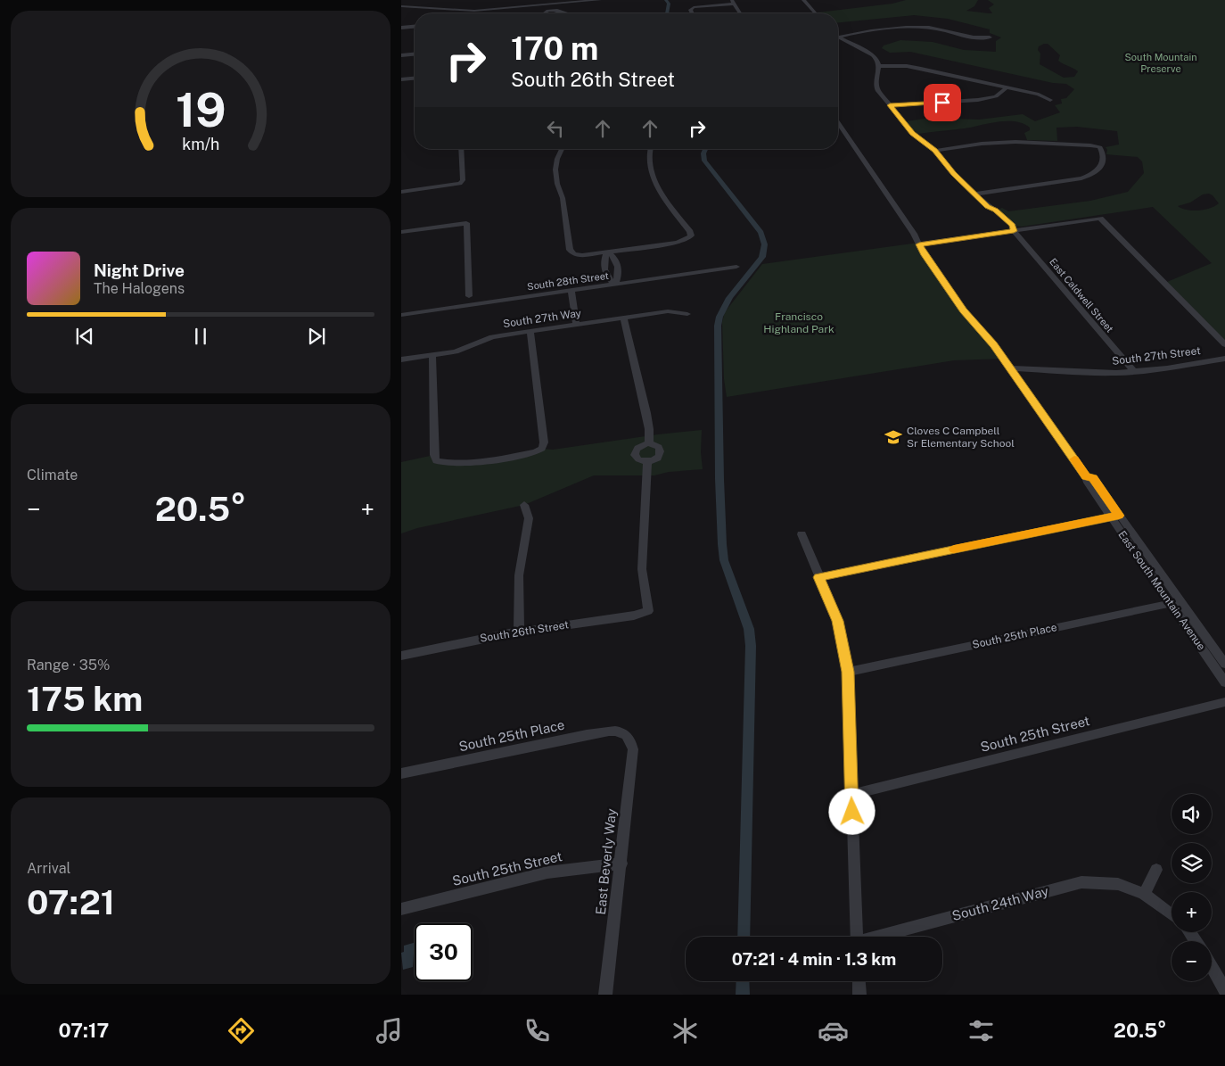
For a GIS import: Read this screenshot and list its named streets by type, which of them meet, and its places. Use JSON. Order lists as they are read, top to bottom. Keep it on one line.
{"streets":{"street":["South 28th Street","East Caldwell Street","South 27th Way","South 27th Street","East South Mountain Avenue","South 26th Street","South 25th Place","South 25th Street","East Beverly Way","South 24th Way"]},"crossings":[["East Caldwell Street","South 27th Street"],["South 27th Street","East South Mountain Avenue"],["East South Mountain Avenue","South 25th Place"],["South 25th Place","East Beverly Way"],["South 25th Street","East Beverly Way"]],"parks":["South Mountain Preserve","Francisco Highland Park"],"places":{"school or university":["Cloves C Campbell Sr Elementary School"]},"page":{"turn":["170 m","South 26th Street"],"song":["Night Drive","The Halogens"],"tile":["Climate",["Range · 35%","175 km"],["Arrival","07:21"]],"heat":["−","20.5°","+"],"map_buttons":["+","−"],"limit":"30","trip":"07:21 · 4 min · 1.3 km","tabs":["07:17","20.5°"],"gauge":["19","km/h"]}}
